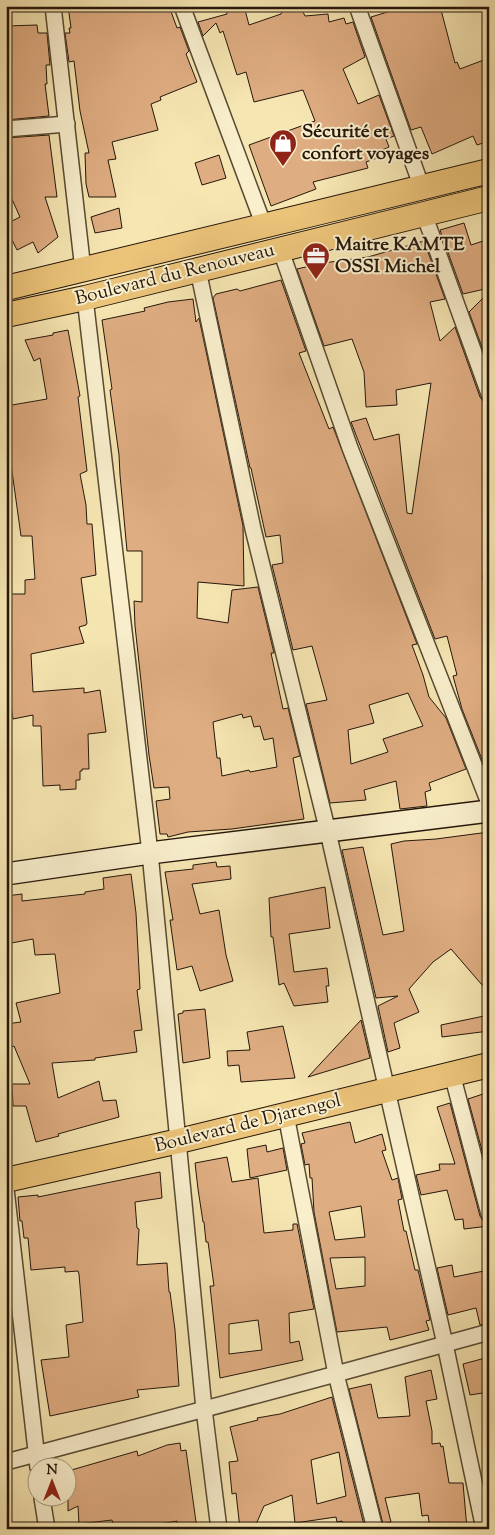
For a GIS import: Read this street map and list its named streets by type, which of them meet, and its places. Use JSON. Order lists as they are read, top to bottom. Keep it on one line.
{"streets":{"main road":["Boulevard du Renouveau","Boulevard de Djarengol"]},"places":{"shop":["Sécurité et confort voyages"],"office":["Maitre KAMTE OSSI Michel"]},"north":"top"}
